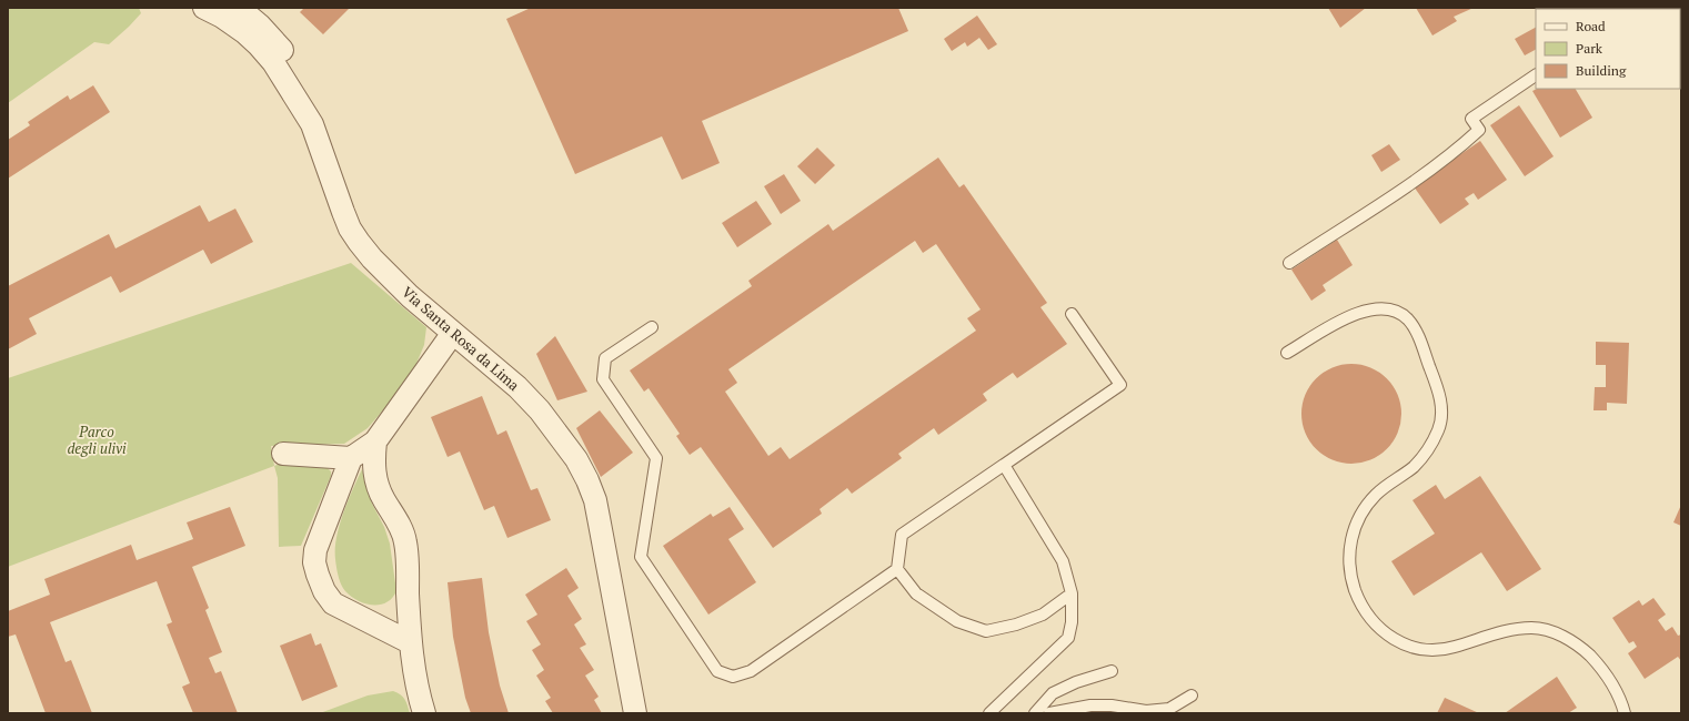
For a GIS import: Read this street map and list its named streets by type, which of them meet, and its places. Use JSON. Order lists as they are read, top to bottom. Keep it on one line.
{"streets":{"street":["Via Santa Rosa da Lima"]},"parks":["Parco degli ulivi"],"legend":["Road","Park","Building"]}
